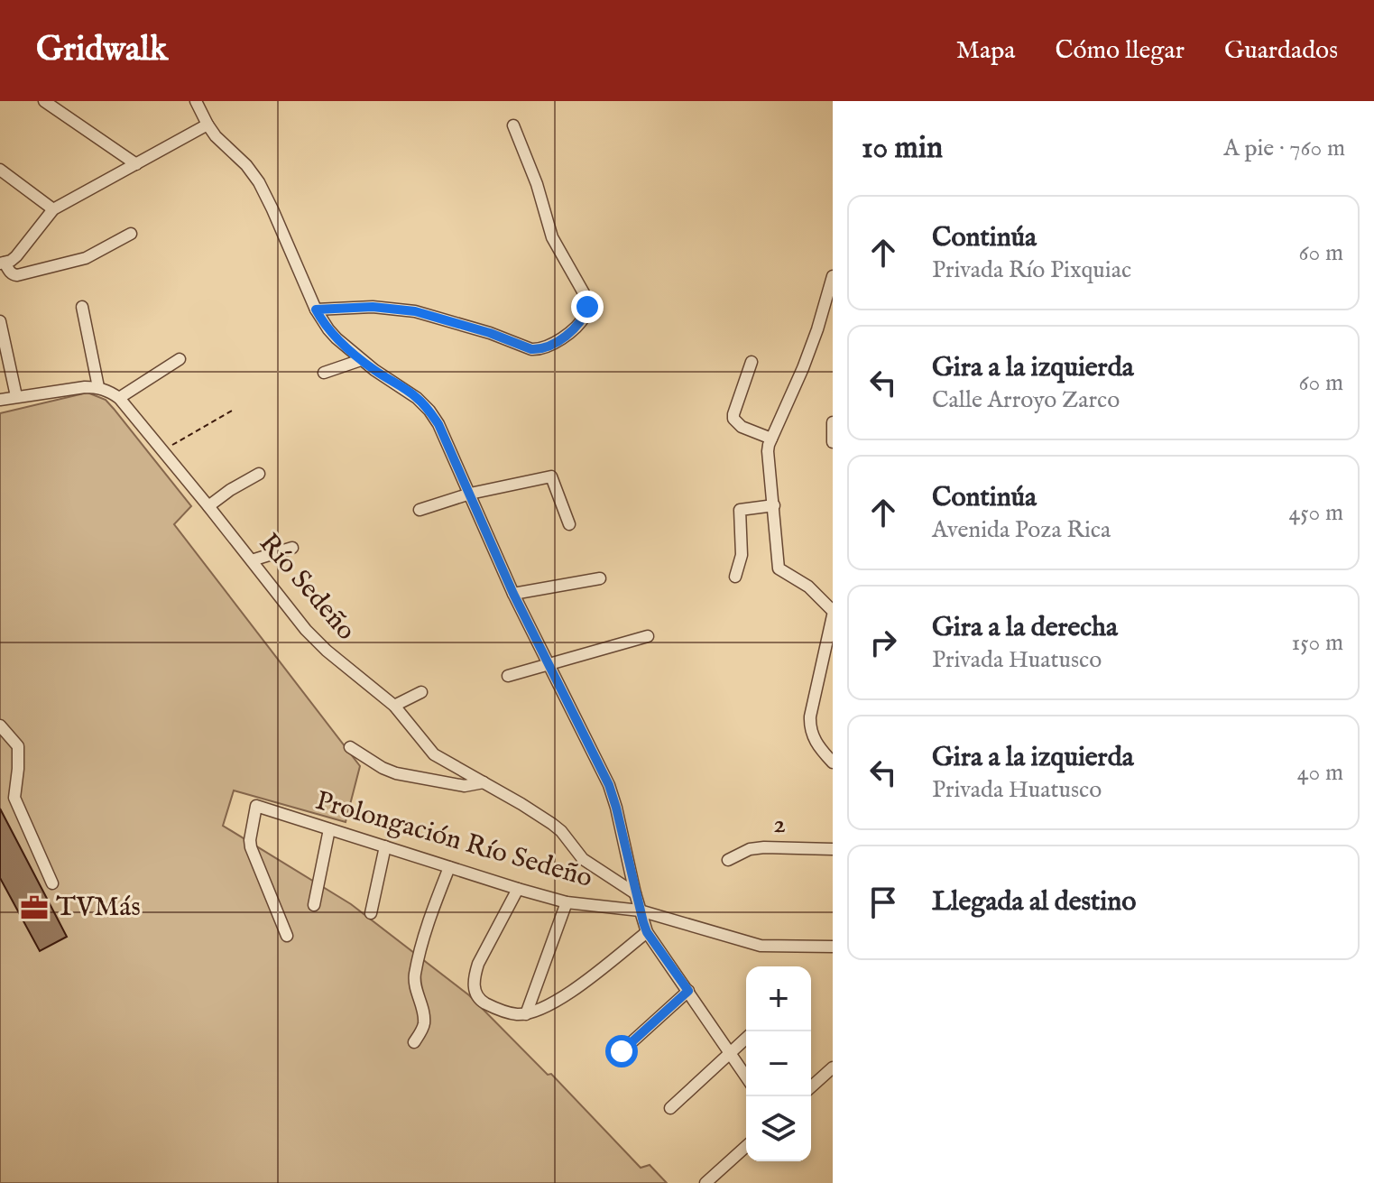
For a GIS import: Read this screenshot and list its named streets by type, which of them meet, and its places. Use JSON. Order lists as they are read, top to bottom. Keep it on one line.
{"streets":{"street":["Río Sedeño","2","Prolongación Río Sedeño"]},"places":{"office":["TVMás"]},"page":{"header":"Gridwalk","nav":["Mapa","Cómo llegar","Guardados"],"heading":["10 min","A pie · 760 m"],"list":[["Continúa","Privada Río Pixquiac","60 m"],["Gira a la izquierda","Calle Arroyo Zarco","60 m"],["Continúa","Avenida Poza Rica","450 m"],["Gira a la derecha","Privada Huatusco","150 m"],["Gira a la izquierda","Privada Huatusco","40 m"],"Llegada al destino"],"map_buttons":["+","−"]}}
